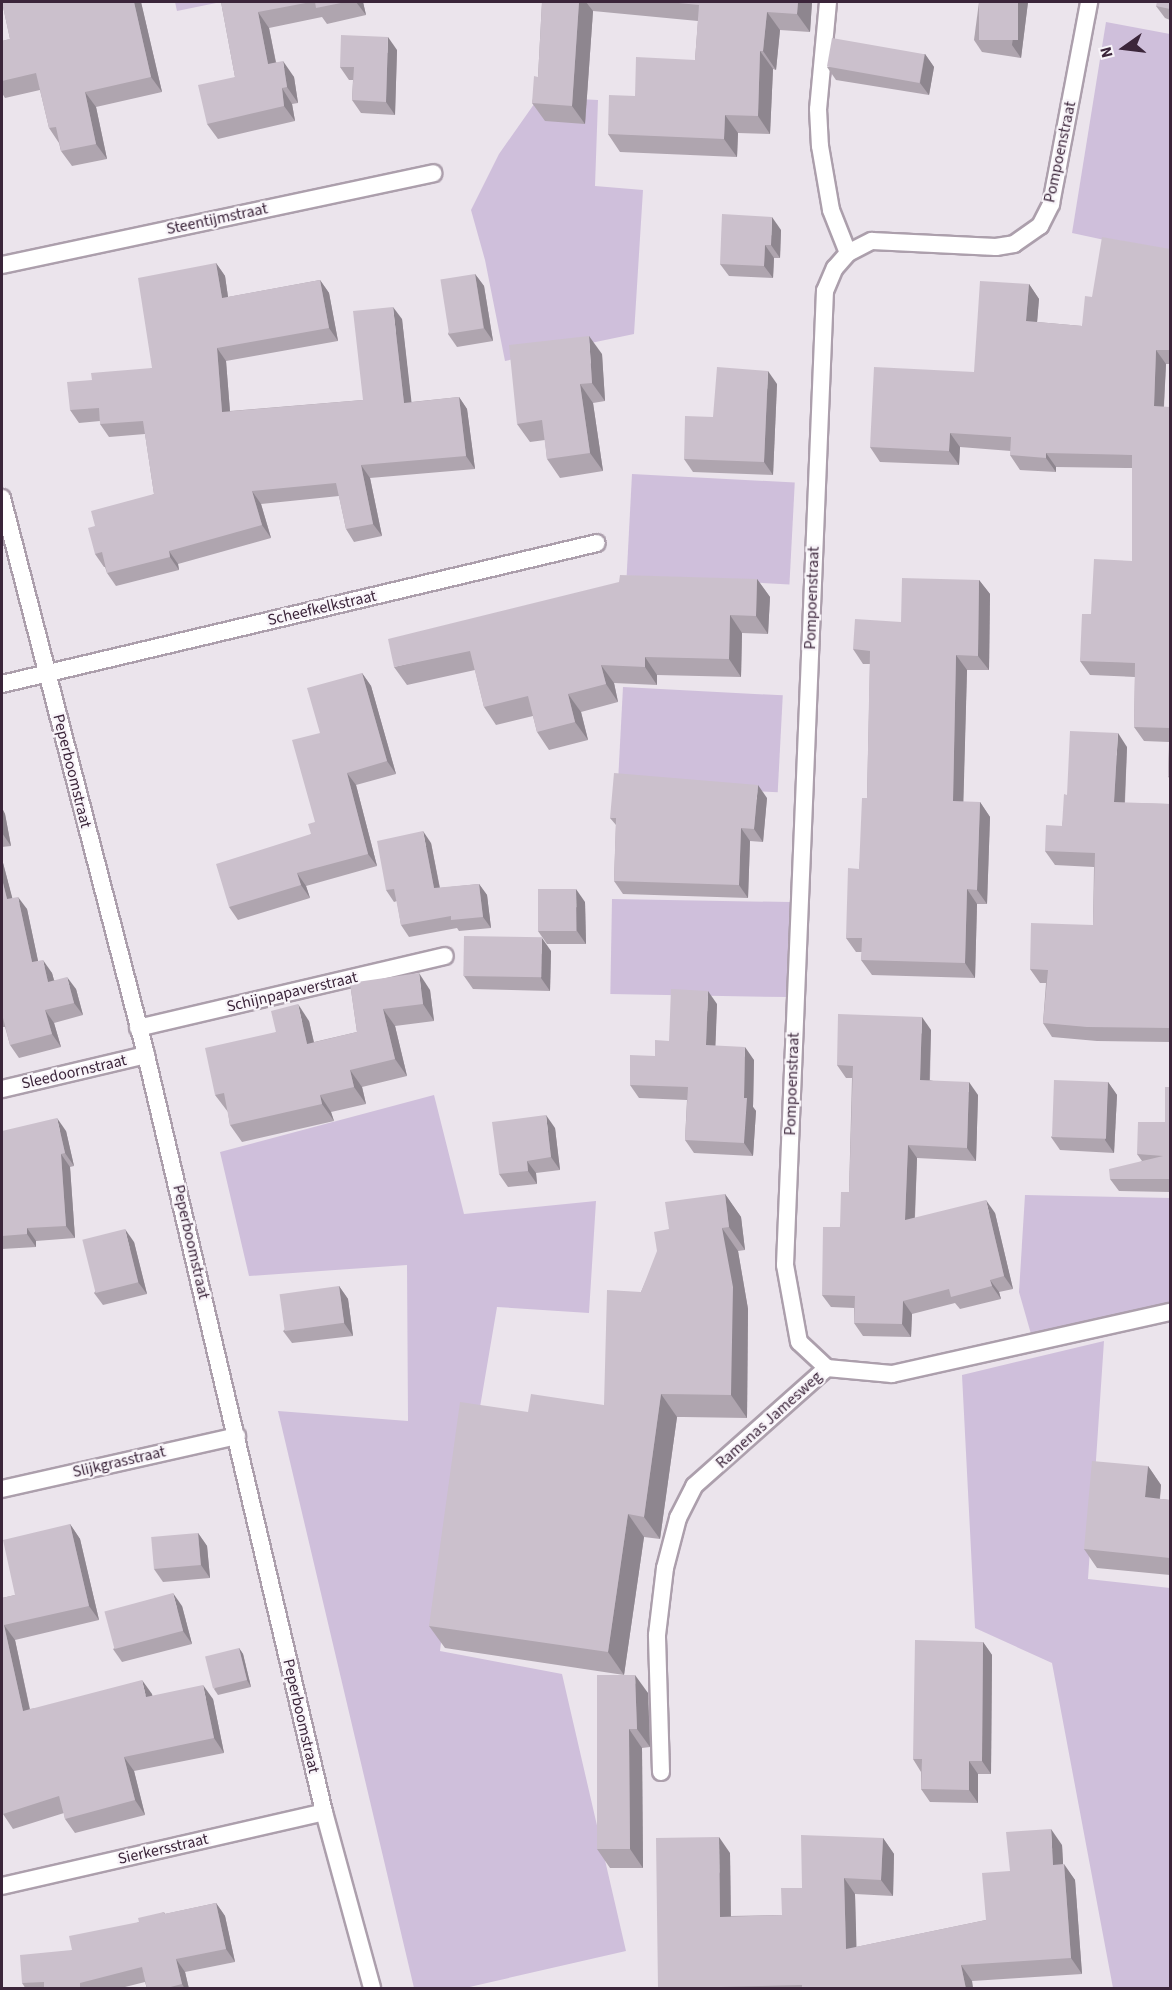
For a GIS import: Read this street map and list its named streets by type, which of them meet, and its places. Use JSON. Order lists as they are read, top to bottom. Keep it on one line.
{"streets":{"street":["Pompoenstraat","Steentijmstraat","Scheefkelkstraat","Peperboomstraat","Schijnpapaverstraat","Sleedoornstraat","Ramenas Jamesweg","Slijkgrasstraat","Sierkersstraat"]},"crossings":[["Pompoenstraat","Ramenas Jamesweg"],["Scheefkelkstraat","Peperboomstraat"],["Peperboomstraat","Schijnpapaverstraat"],["Peperboomstraat","Sleedoornstraat"],["Peperboomstraat","Slijkgrasstraat"],["Peperboomstraat","Sierkersstraat"]],"north":"left"}
